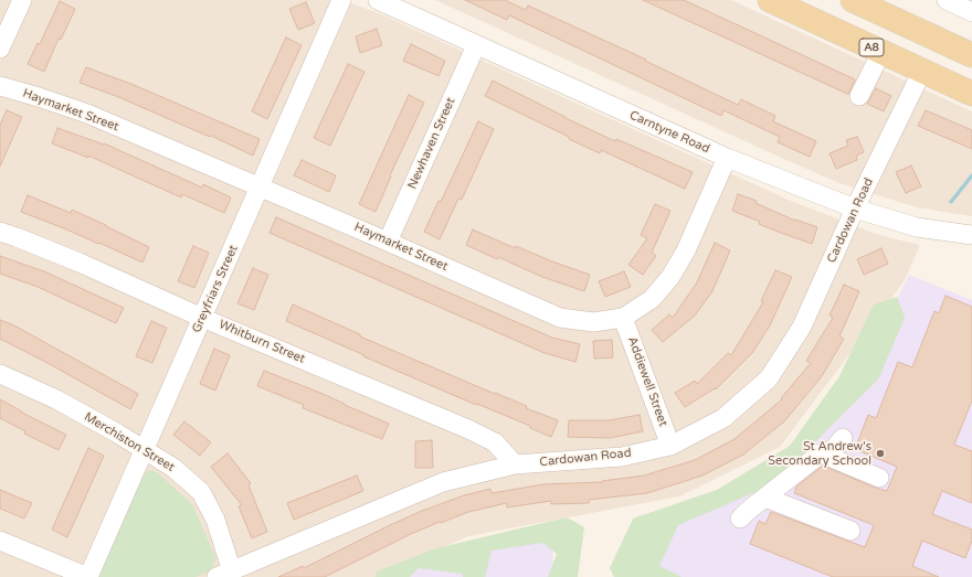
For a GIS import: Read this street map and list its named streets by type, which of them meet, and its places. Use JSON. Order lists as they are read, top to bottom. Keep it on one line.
{"streets":{"main road":["A8"],"street":["Haymarket Street","Carntyne Road","Newhaven Street","Cardowan Road","Greyfriars Street","Whitburn Street","Addiewell Street","Merchiston Street"]},"crossings":[["A8","Cardowan Road"],["Haymarket Street","Carntyne Road"],["Haymarket Street","Newhaven Street"],["Haymarket Street","Greyfriars Street"],["Haymarket Street","Addiewell Street"],["Carntyne Road","Newhaven Street"],["Carntyne Road","Cardowan Road"],["Cardowan Road","Whitburn Street"],["Cardowan Road","Addiewell Street"],["Cardowan Road","Merchiston Street"],["Greyfriars Street","Whitburn Street"],["Greyfriars Street","Merchiston Street"]],"places":["St Andrew's Secondary School"]}
